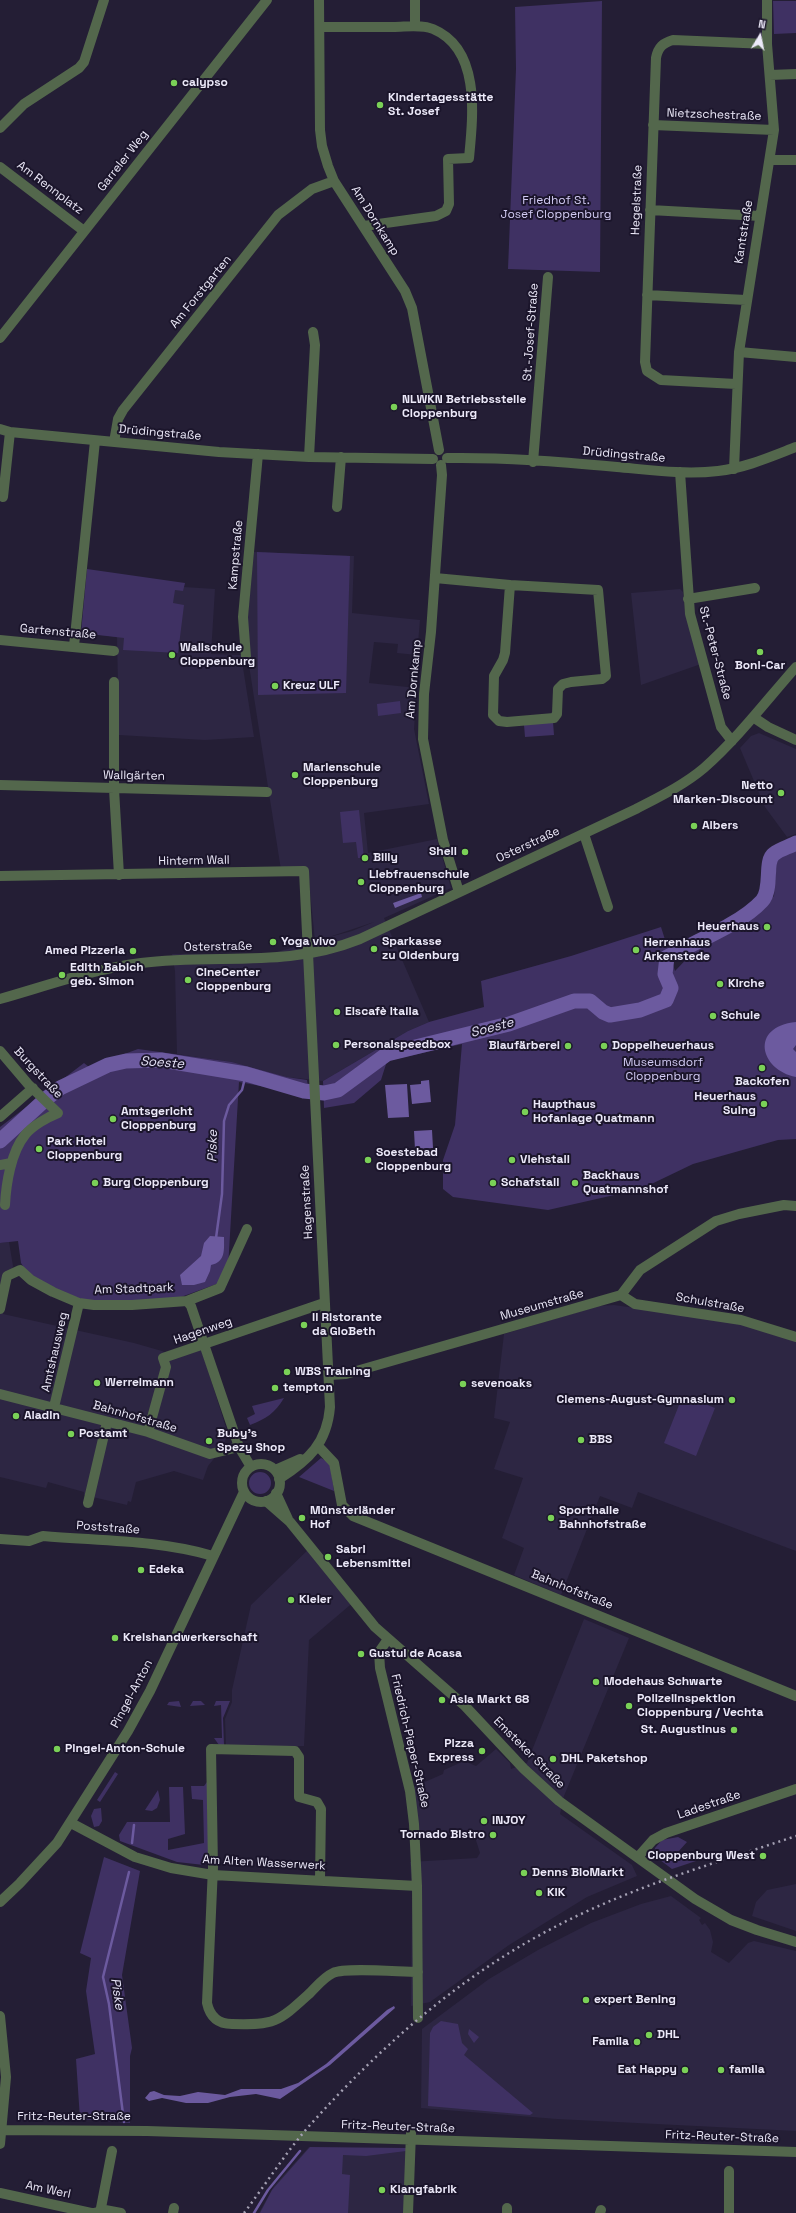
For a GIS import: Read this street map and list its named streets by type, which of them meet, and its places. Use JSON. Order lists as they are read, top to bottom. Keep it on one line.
{"streets":{"street":["Nietzschestraße","Garreler Weg","Am Rennplatz","Hegelstraße","Am Dornkamp","Kantstraße","Am Forstgarten","St.-Josef-Straße","Drüdingstraße","Kampstraße","Gartenstraße","St.-Peter-Straße","Wallgärten","Osterstraße","Hinterm Wall","Burgstraße","Hagenstraße","Am Stadtpark","Schulstraße","Museumstraße","Hagenweg","Amtshausweg","Bahnhofstraße","Poststraße","Pingel-Anton","Friedrich-Pieper-Straße","Emsteker Straße","Ladestraße","Am Alten Wasserwerk","Fritz-Reuter-Straße","Am Werl"]},"crossings":[["Nietzschestraße","Hegelstraße"],["Nietzschestraße","Kantstraße"],["Garreler Weg","Am Rennplatz"],["Hegelstraße","Kantstraße"],["Am Dornkamp","Am Forstgarten"],["Am Dornkamp","Drüdingstraße"],["Am Dornkamp","Osterstraße"],["Kantstraße","Drüdingstraße"],["Am Forstgarten","Drüdingstraße"],["St.-Josef-Straße","Drüdingstraße"],["Drüdingstraße","Kampstraße"],["Drüdingstraße","St.-Peter-Straße"],["St.-Peter-Straße","Osterstraße"],["Osterstraße","Hinterm Wall"],["Osterstraße","Hagenstraße"],["Hinterm Wall","Hagenstraße"],["Hagenstraße","Museumstraße"],["Hagenstraße","Hagenweg"],["Hagenstraße","Bahnhofstraße"],["Hagenstraße","Pingel-Anton"],["Hagenstraße","Emsteker Straße"],["Am Stadtpark","Hagenweg"],["Am Stadtpark","Amtshausweg"],["Am Stadtpark","Bahnhofstraße"],["Schulstraße","Museumstraße"],["Hagenweg","Bahnhofstraße"],["Amtshausweg","Bahnhofstraße"],["Poststraße","Pingel-Anton"],["Pingel-Anton","Emsteker Straße"],["Pingel-Anton","Am Alten Wasserwerk"],["Friedrich-Pieper-Straße","Emsteker Straße"],["Friedrich-Pieper-Straße","Am Alten Wasserwerk"],["Emsteker Straße","Ladestraße"]],"water":["Soeste","Piske"],"parks":["Friedhof St. Josef Cloppenburg","Museumsdorf Cloppenburg"],"places":["calypso","Kindertagesstätte St. Josef","NLWKN Betriebsstelle Cloppenburg","Boni-Car","Wallschule Cloppenburg","Kreuz ULF","Marienschule Cloppenburg","Netto Marken-Discount","Albers","Shell","Billy","Liebfrauenschule Cloppenburg","Heuerhaus","Yoga vivo","Sparkasse zu Oldenburg","Herrenhaus Arkenstede","Amed Pizzeria","Edith Babich geb. Simon","CineCenter Cloppenburg","Kirche","Eiscafè Italia","Schule","Personalspeedbox","Blaufärberei","Doppelheuerhaus","Backofen","Heuerhaus Suing","Haupthaus Hofanlage Quatmann","Amtsgericht Cloppenburg","Park Hotel Cloppenburg","Soestebad Cloppenburg","Viehstall","Burg Cloppenburg","Schafstall","Backhaus Quatmannshof","Il Ristorante da GioBeth","WBS Training","Werrelmann","sevenoaks","tempton","Clemens-August-Gymnasium","Aladin","Postamt","BBS","Buby's Spezy Shop","Münsterländer Hof","Sporthalle Bahnhofstraße","Sabri Lebensmittel","Edeka","Kleier","Kreishandwerkerschaft","Gustul de Acasa","Modehaus Schwarte","Asia Markt 68","Polizeiinspektion Cloppenburg / Vechta","St. Augustinus","Pingel-Anton-Schule","Pizza Express","DHL Paketshop","INJOY","Tornado Bistro","Cloppenburg West","Denns BioMarkt","KiK","expert Bening","DHL","Famila","Eat Happy","famila","Klangfabrik"],"north":"top"}
